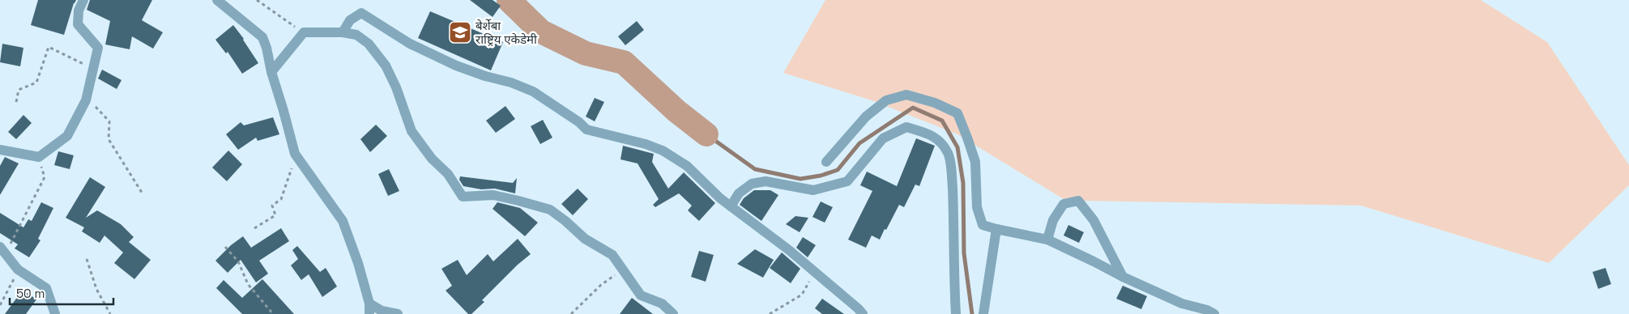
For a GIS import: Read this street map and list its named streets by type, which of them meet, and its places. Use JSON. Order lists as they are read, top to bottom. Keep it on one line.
{"places":{"school or university":["बेर्शेबा राष्ट्रिय एकेडेमी"]},"scale_bar":"50 m"}
